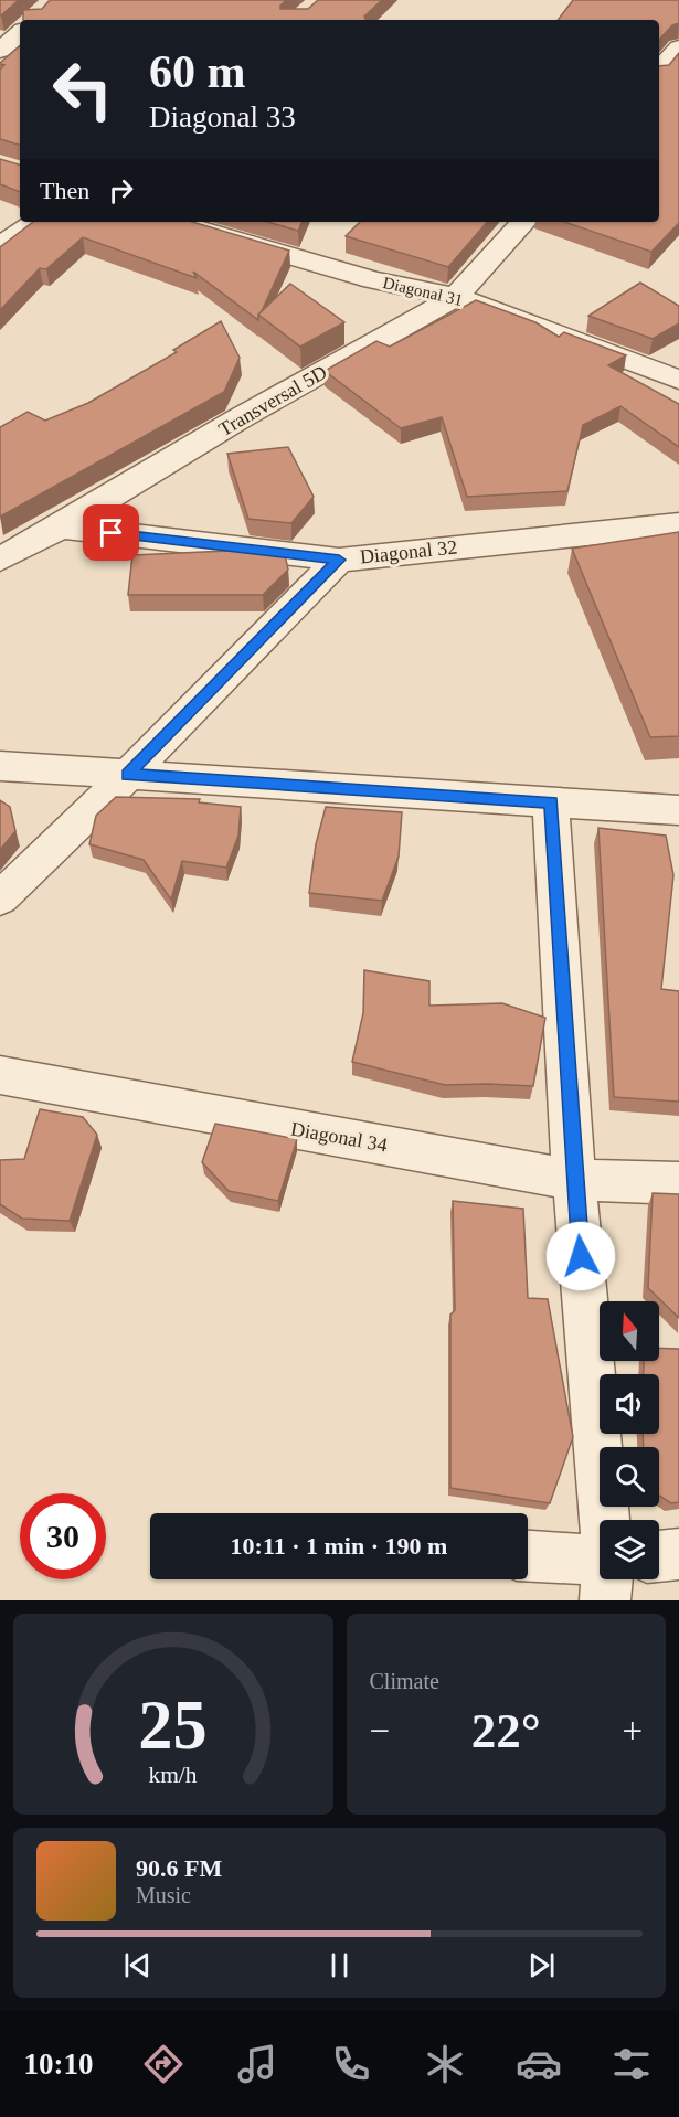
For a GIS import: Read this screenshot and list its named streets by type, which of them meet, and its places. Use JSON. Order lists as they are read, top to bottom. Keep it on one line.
{"streets":{"street":["Diagonal 31","Transversal 5D","Diagonal 32","Diagonal 34"]},"crossings":[["Diagonal 31","Transversal 5D"],["Transversal 5D","Diagonal 32"]],"north":"top","page":{"turn":["60 m","Diagonal 33"],"then":"Then","limit":"30","trip":"10:11 · 1 min · 190 m","tile":"Climate","heat":["−","22°","+"],"song":["90.6 FM","Music"],"tabs":"10:10","gauge":["25","km/h"]}}
